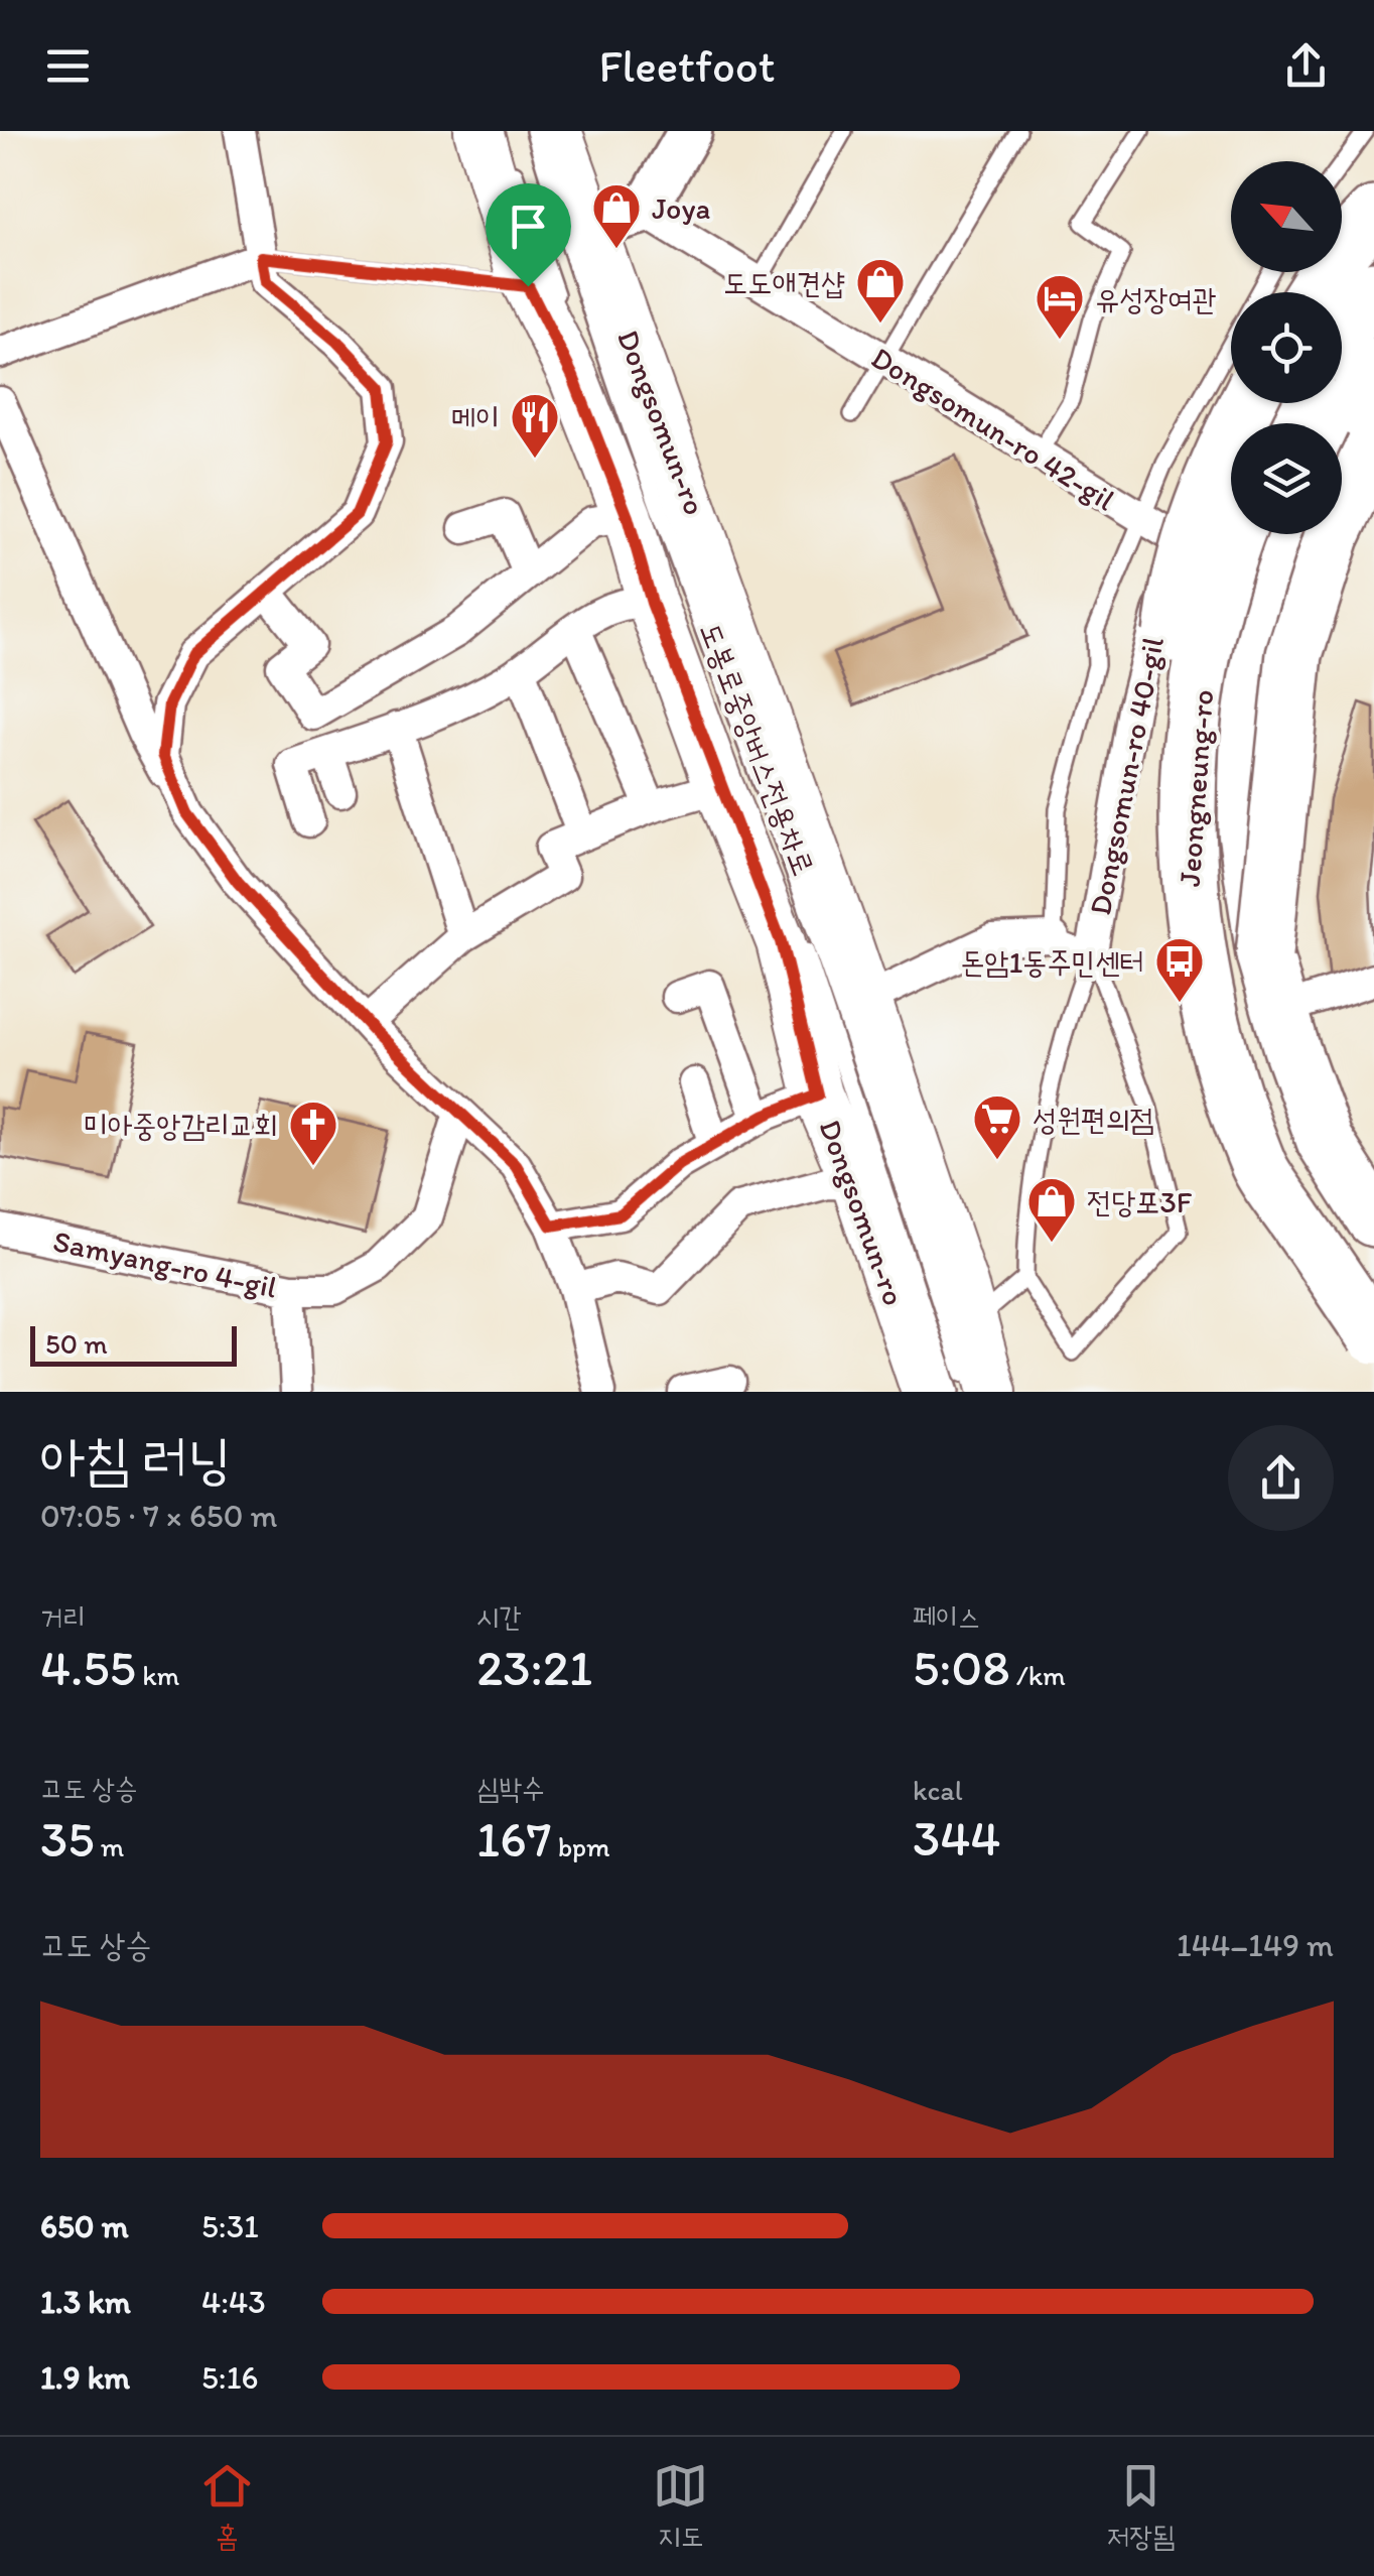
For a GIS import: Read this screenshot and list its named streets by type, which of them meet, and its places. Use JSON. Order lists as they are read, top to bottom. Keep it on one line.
{"streets":{"main road":["Dongsomun-ro","Jeongneung-ro"],"street":["Dongsomun-ro 42-gil","Dongsomun-ro 40-gil","Samyang-ro 4-gil"],"lane":["도봉로중앙버스전용차로"]},"crossings":[["Dongsomun-ro","도봉로중앙버스전용차로"],["Dongsomun-ro 42-gil","Dongsomun-ro 40-gil"],["Dongsomun-ro 42-gil","Jeongneung-ro"]],"places":{"shop":["Joya","도도애견샵","전당포3F"],"hotel":["유성장여관"],"restaurant":["메이"],"bus stop":["돈암1동주민센터"],"supermarket":["성원편의점"],"church":["미아중앙감리교회"]},"scale_bar":"50 m","north":"top left","page":{"header":"Fleetfoot","scale":"50 m","heading":["아침 러닝","07:05 · 7 × 650 m"],"stats":[["거리","4.55 km"],["시간","23:21"],["페이스","5:08 /km"],["고도 상승","35 m"],["심박수","167 bpm"],["kcal","344"]],"chart":["고도 상승","144–149 m"],"list":[{"name":"650 m","note":"5:31"},{"name":"1.3 km","note":"4:43"},{"name":"1.9 km","note":"5:16"}],"tabs":["홈","지도","저장됨"]}}
